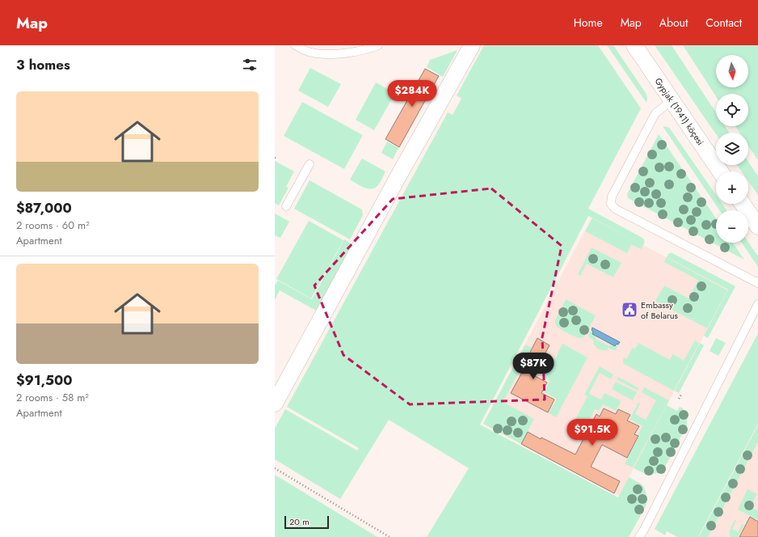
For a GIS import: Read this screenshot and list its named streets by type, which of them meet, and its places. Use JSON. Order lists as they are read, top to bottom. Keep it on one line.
{"streets":{"street":["Gypjak (1941) köçesi"]},"places":{"public building":["Embassy of Belarus"]},"scale_bar":"20 m","north":"bottom","page":{"header":"Map","nav":["Home","Map","About","Contact"],"heading":"3 homes","map_buttons":["+","−"],"price":["$284K","$87K","$91.5K"],"list":[{"name":"$87,000","note":"2 rooms · 60 m² · Apartment"},{"name":"$91,500","note":"2 rooms · 58 m² · Apartment"}],"scale":"20 m"}}
